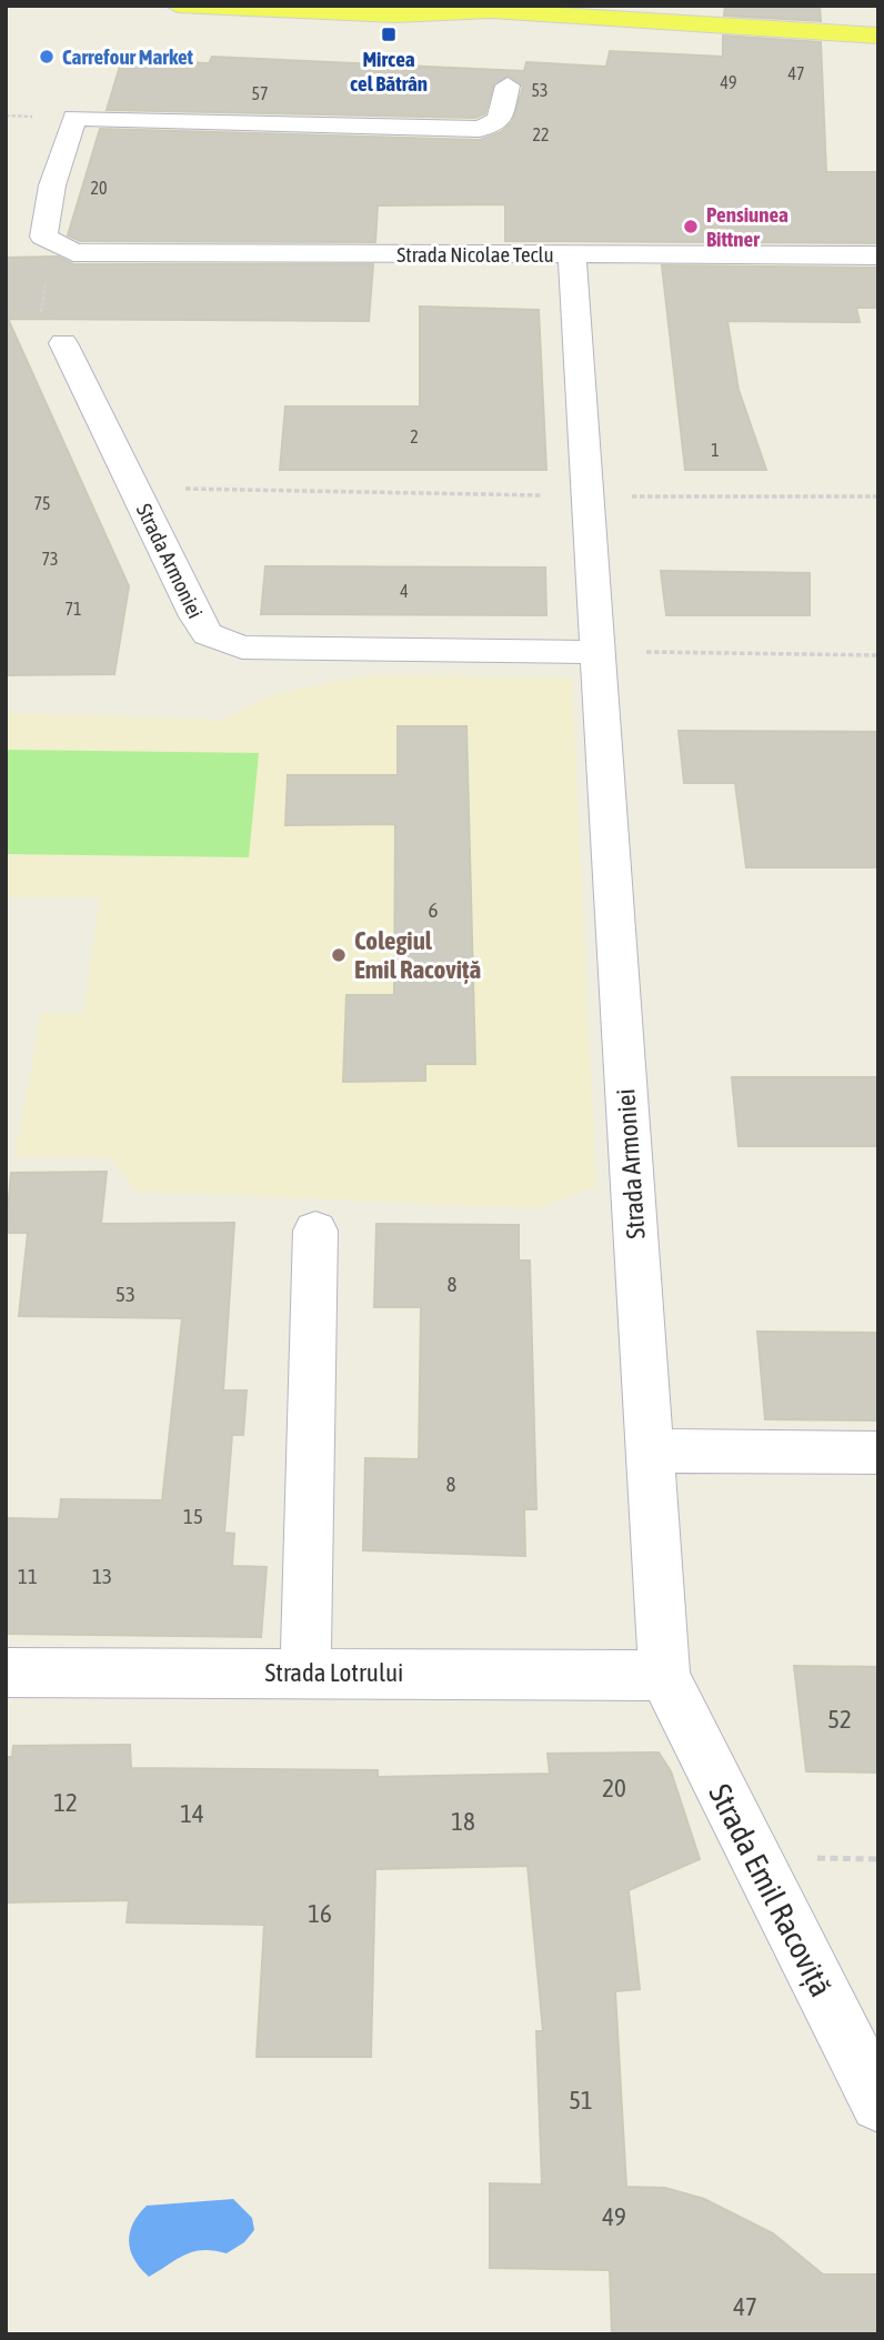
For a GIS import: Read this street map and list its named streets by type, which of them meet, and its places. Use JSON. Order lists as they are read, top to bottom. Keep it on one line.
{"streets":{"street":["Strada Nicolae Teclu","Strada Armoniei","Strada Lotrului","Strada Emil Racoviță"]},"crossings":[["Strada Nicolae Teclu","Strada Armoniei"],["Strada Armoniei","Strada Lotrului"],["Strada Armoniei","Strada Emil Racoviță"],["Strada Lotrului","Strada Emil Racoviță"]],"places":{"transit":["Mircea cel Bătrân"],"other":["Carrefour Market","Pensiunea Bittner","Colegiul Emil Racoviță"]},"house_numbers":["47","49","53","57","22","20","2","1","75","73","4","71","6","8","53","8","15","11","13","52","20","12","14","18","16","51","49","47"]}
